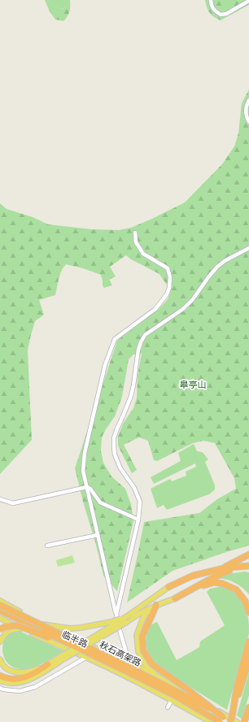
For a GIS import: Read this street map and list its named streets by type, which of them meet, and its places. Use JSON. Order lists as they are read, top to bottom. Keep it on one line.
{"streets":{"highway":["秋石高架路"],"main road":["临半路"]},"parks":["皋亭山"]}
